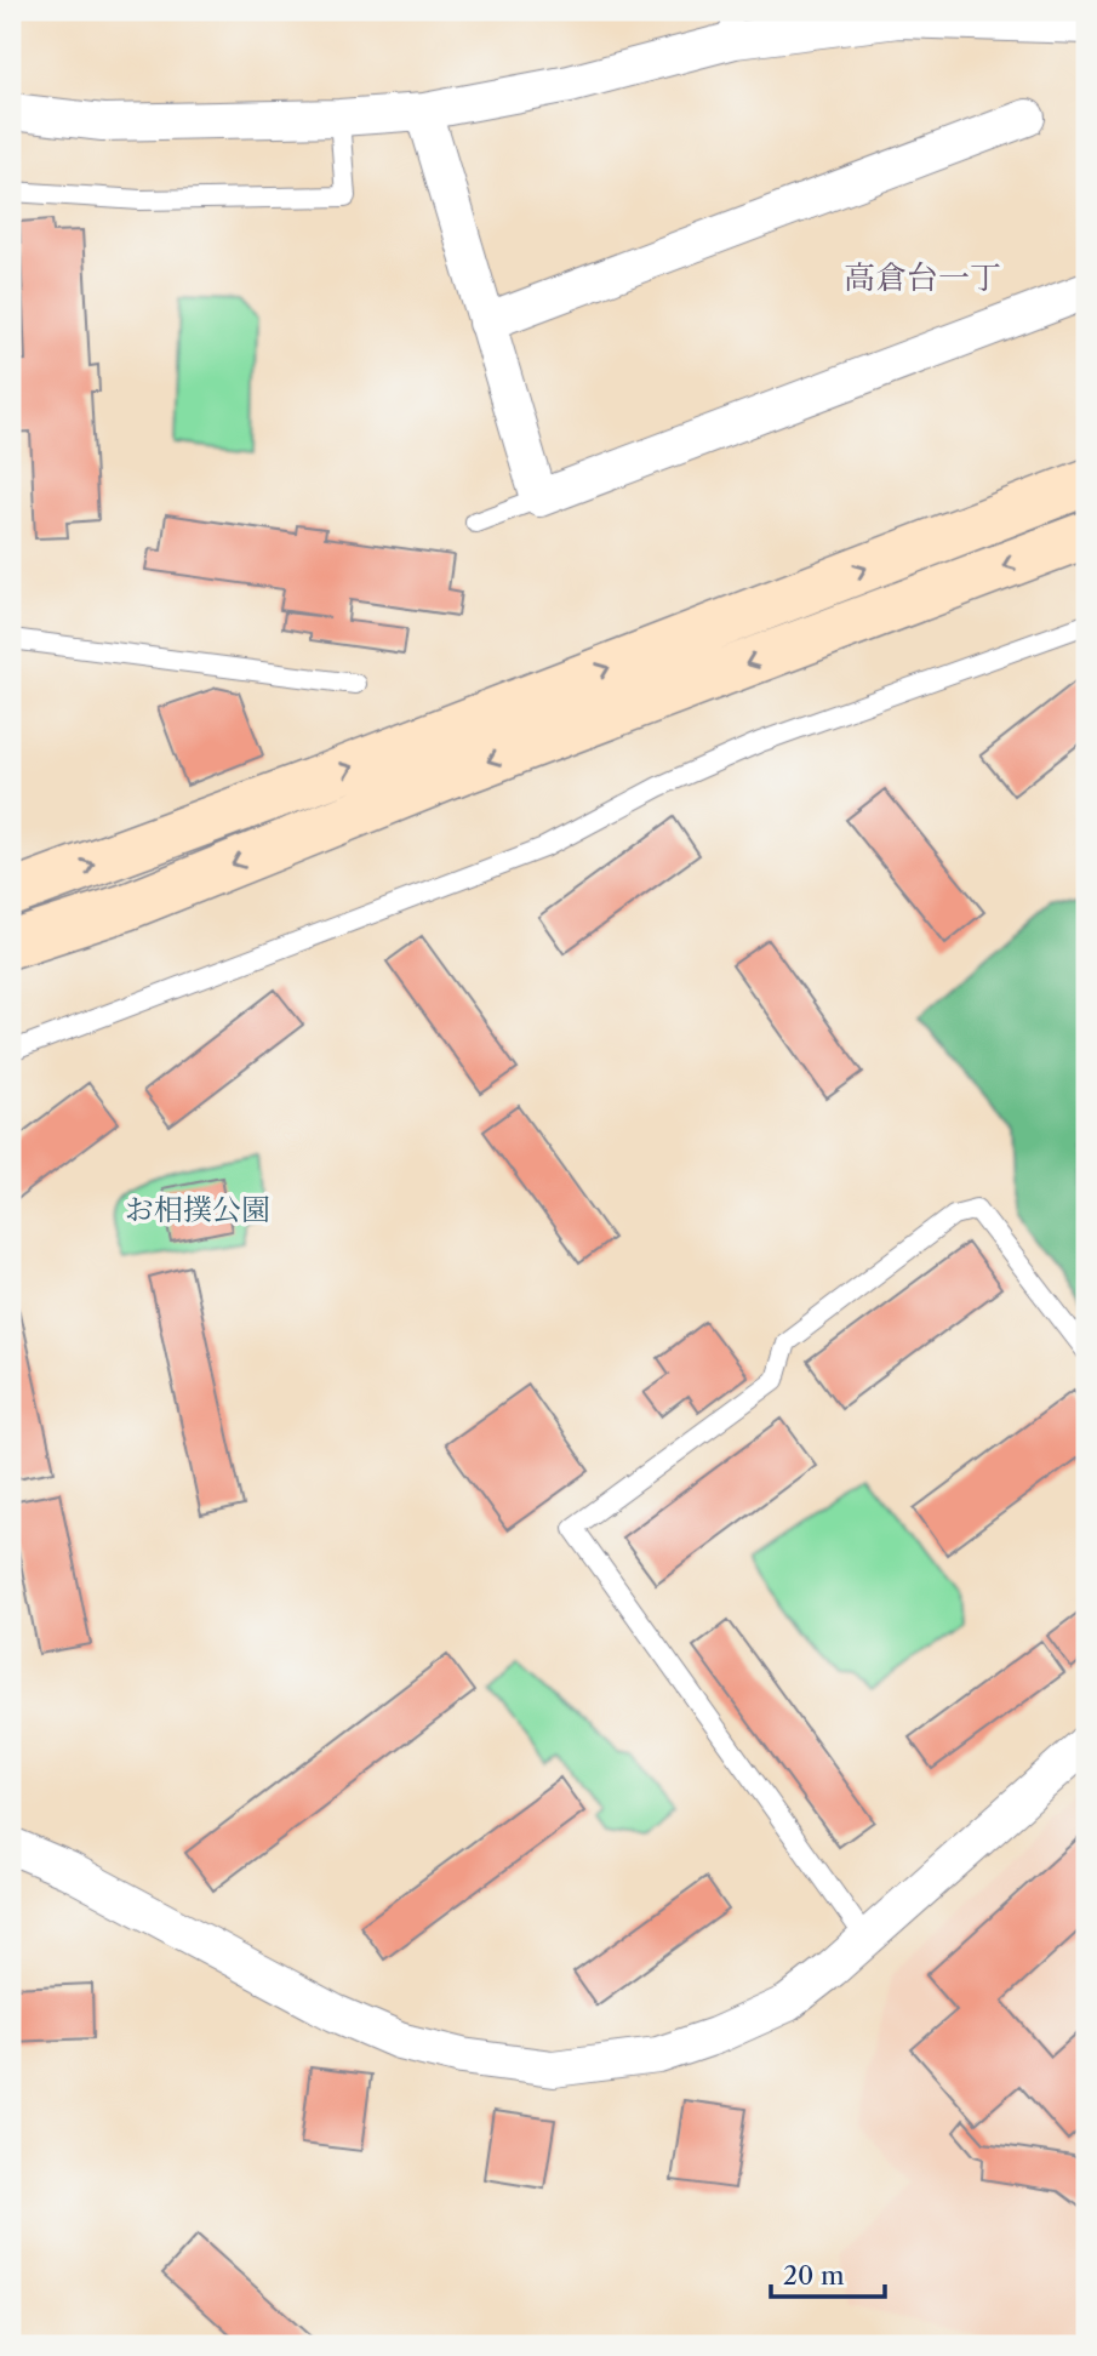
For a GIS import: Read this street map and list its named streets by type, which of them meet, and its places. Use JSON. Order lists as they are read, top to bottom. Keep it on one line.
{"districts":["高倉台一丁"],"parks":["お相撲公園"],"scale_bar":"20 m"}
